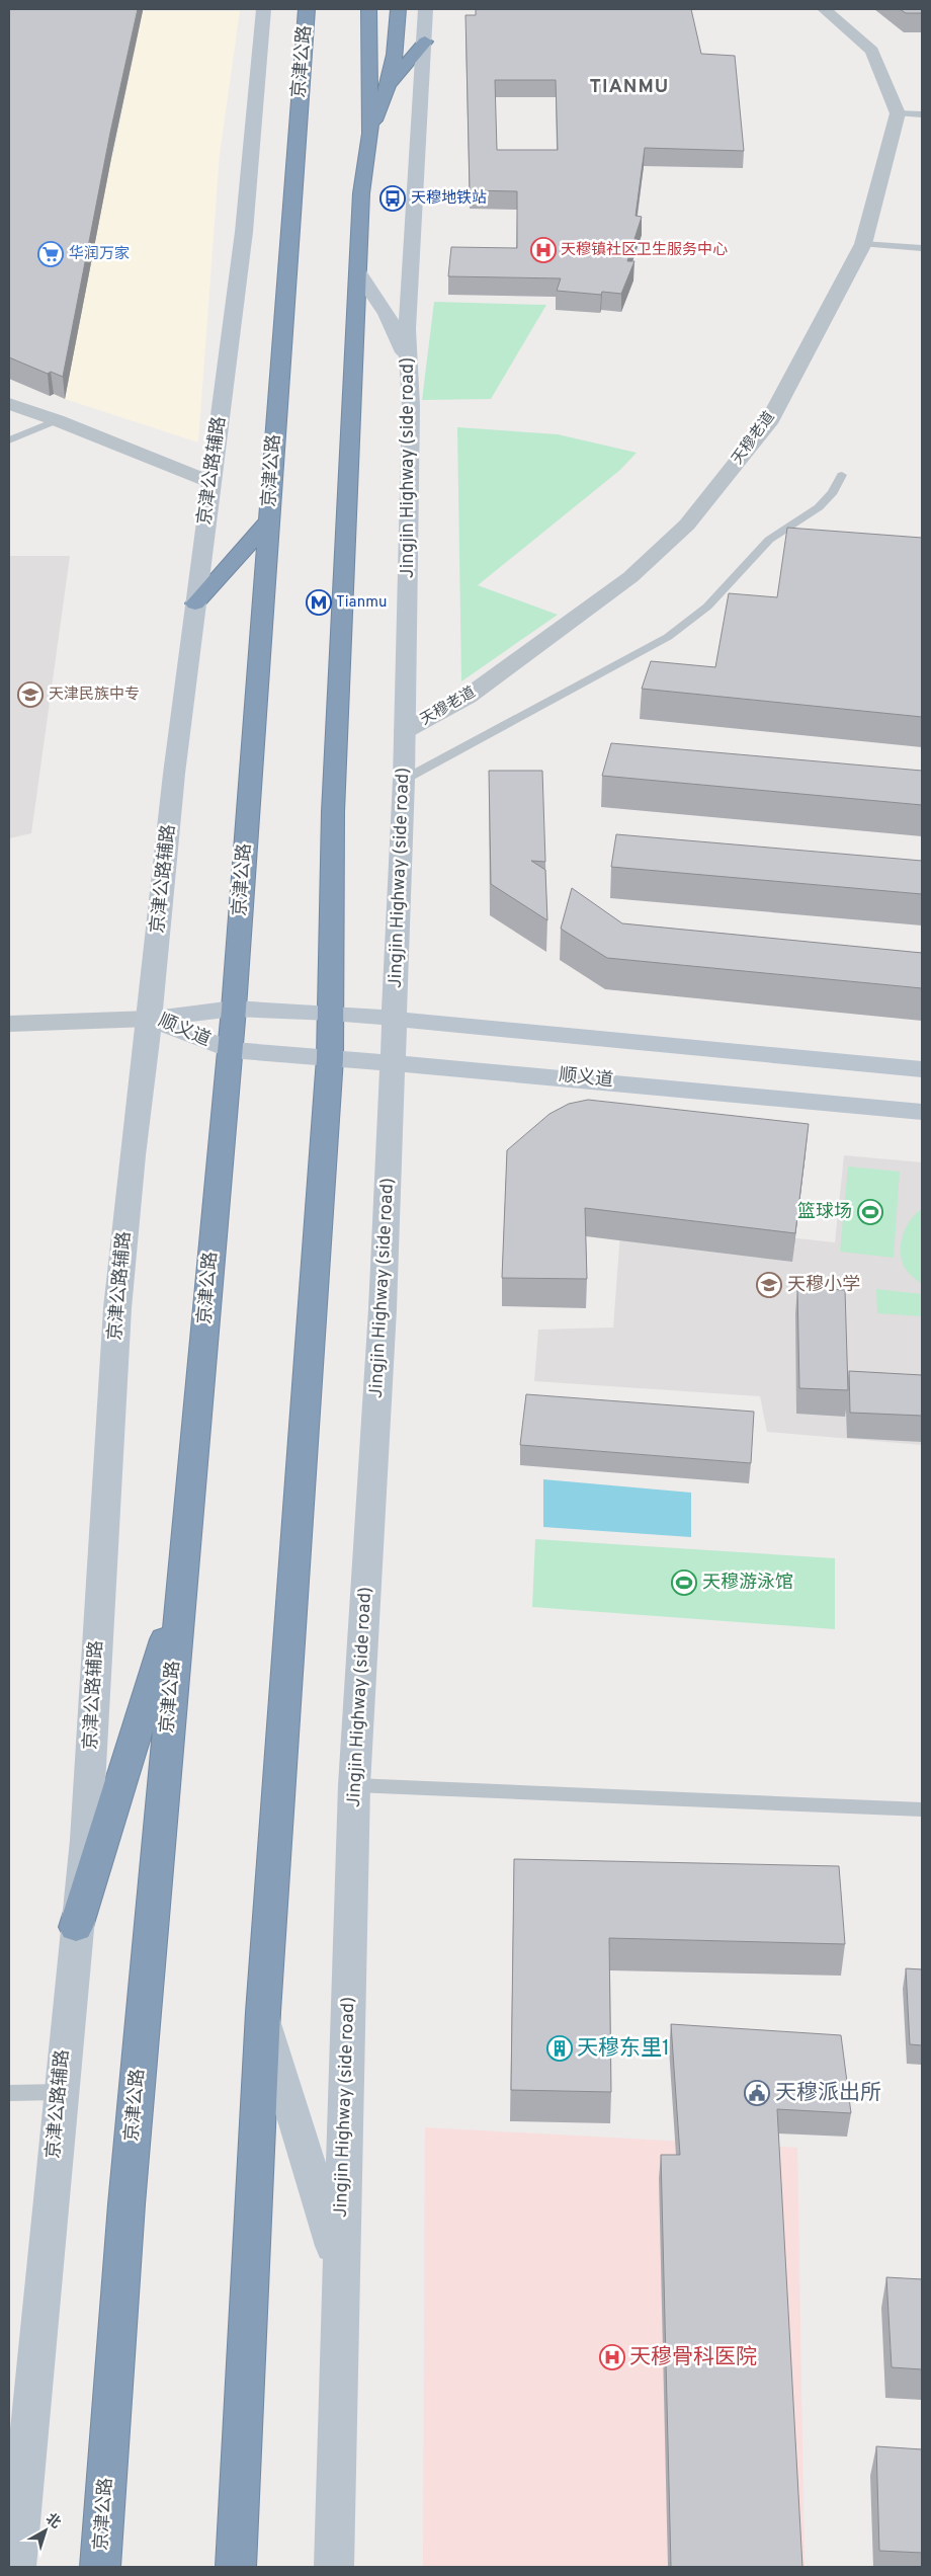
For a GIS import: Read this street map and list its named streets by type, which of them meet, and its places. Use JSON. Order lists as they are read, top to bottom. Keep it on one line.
{"streets":{"highway":["京津公路"],"street":["天穆老道","Jingjin Highway (side road)","京津公路辅路","顺义道"]},"crossings":[["京津公路","顺义道"],["天穆老道","Jingjin Highway (side road)"],["Jingjin Highway (side road)","顺义道"],["京津公路辅路","顺义道"]],"districts":["TIANMU"],"places":{"bus stop":["天穆地铁站"],"hospital":["天穆镇社区卫生服务中心","天穆骨科医院"],"supermarket":["华润万家"],"metro station":["Tianmu"],"school or university":["天津民族中专","天穆小学"],"sports":["篮球场","天穆游泳馆"],"building":["天穆东里1"],"public building":["天穆派出所"]},"north":"top right"}
